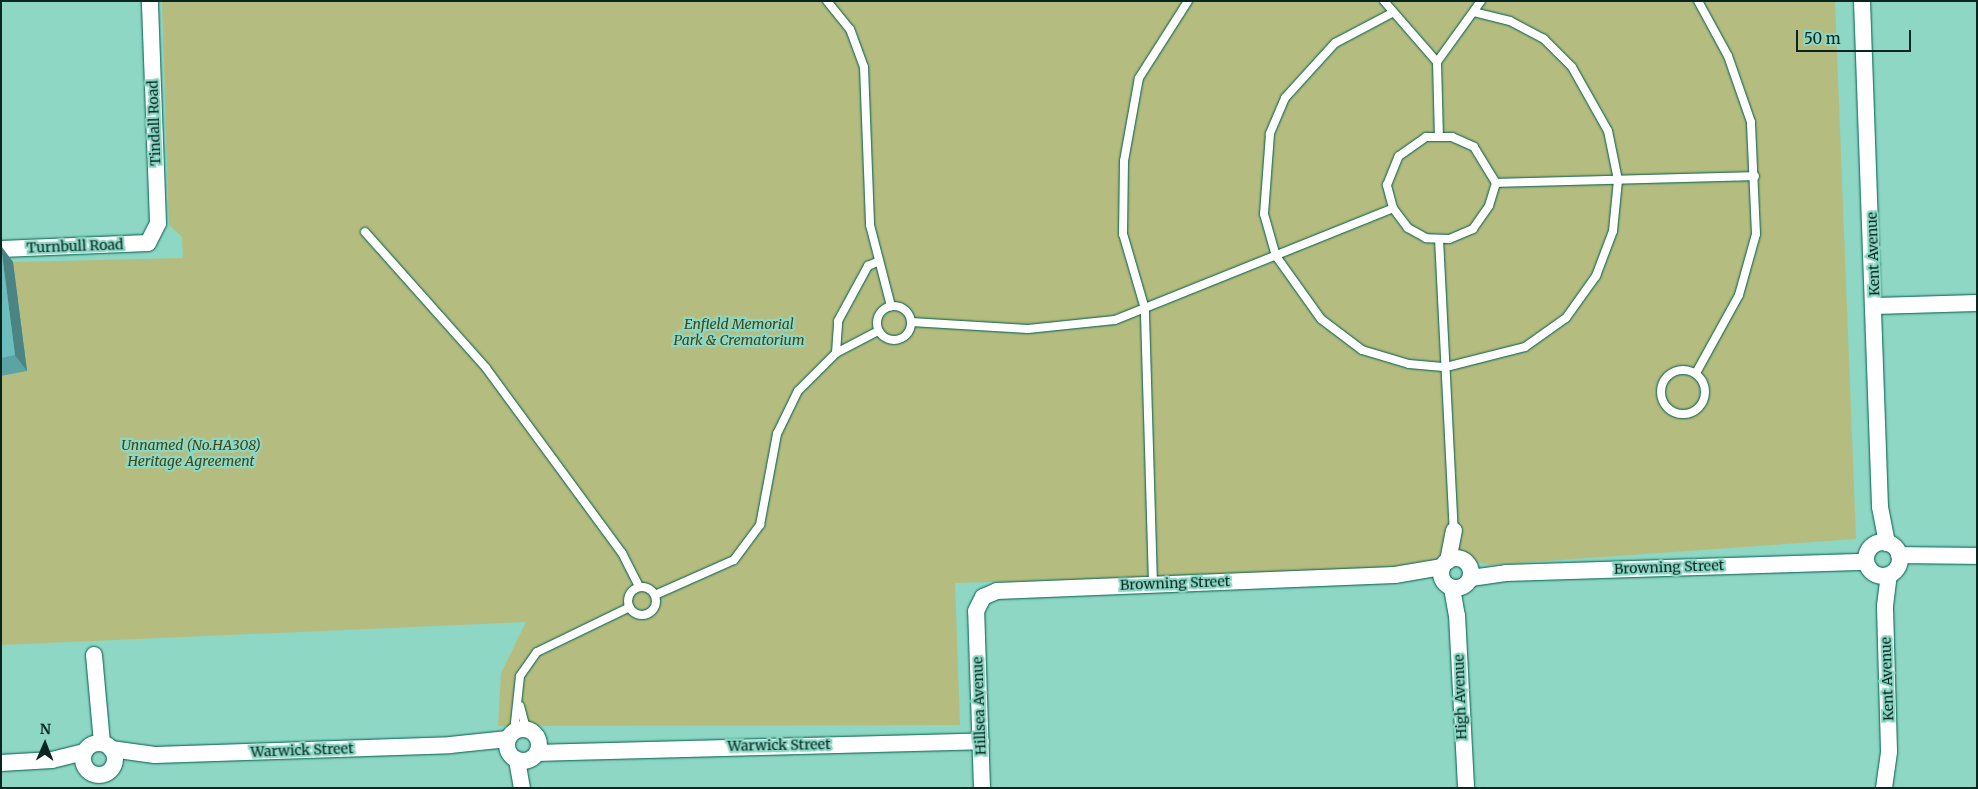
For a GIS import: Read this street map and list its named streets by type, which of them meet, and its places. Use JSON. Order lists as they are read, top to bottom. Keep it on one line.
{"streets":{"street":["Tindall Road","Turnbull Road","Kent Avenue","Browning Street","High Avenue","Hillsea Avenue","Warwick Street"]},"crossings":[["Tindall Road","Turnbull Road"],["Kent Avenue","Browning Street"],["Browning Street","High Avenue"],["Browning Street","Hillsea Avenue"],["Hillsea Avenue","Warwick Street"]],"parks":["Enfield Memorial Park & Crematorium","Unnamed (No.HA308) Heritage Agreement"],"scale_bar":"50 m","north":"top"}
